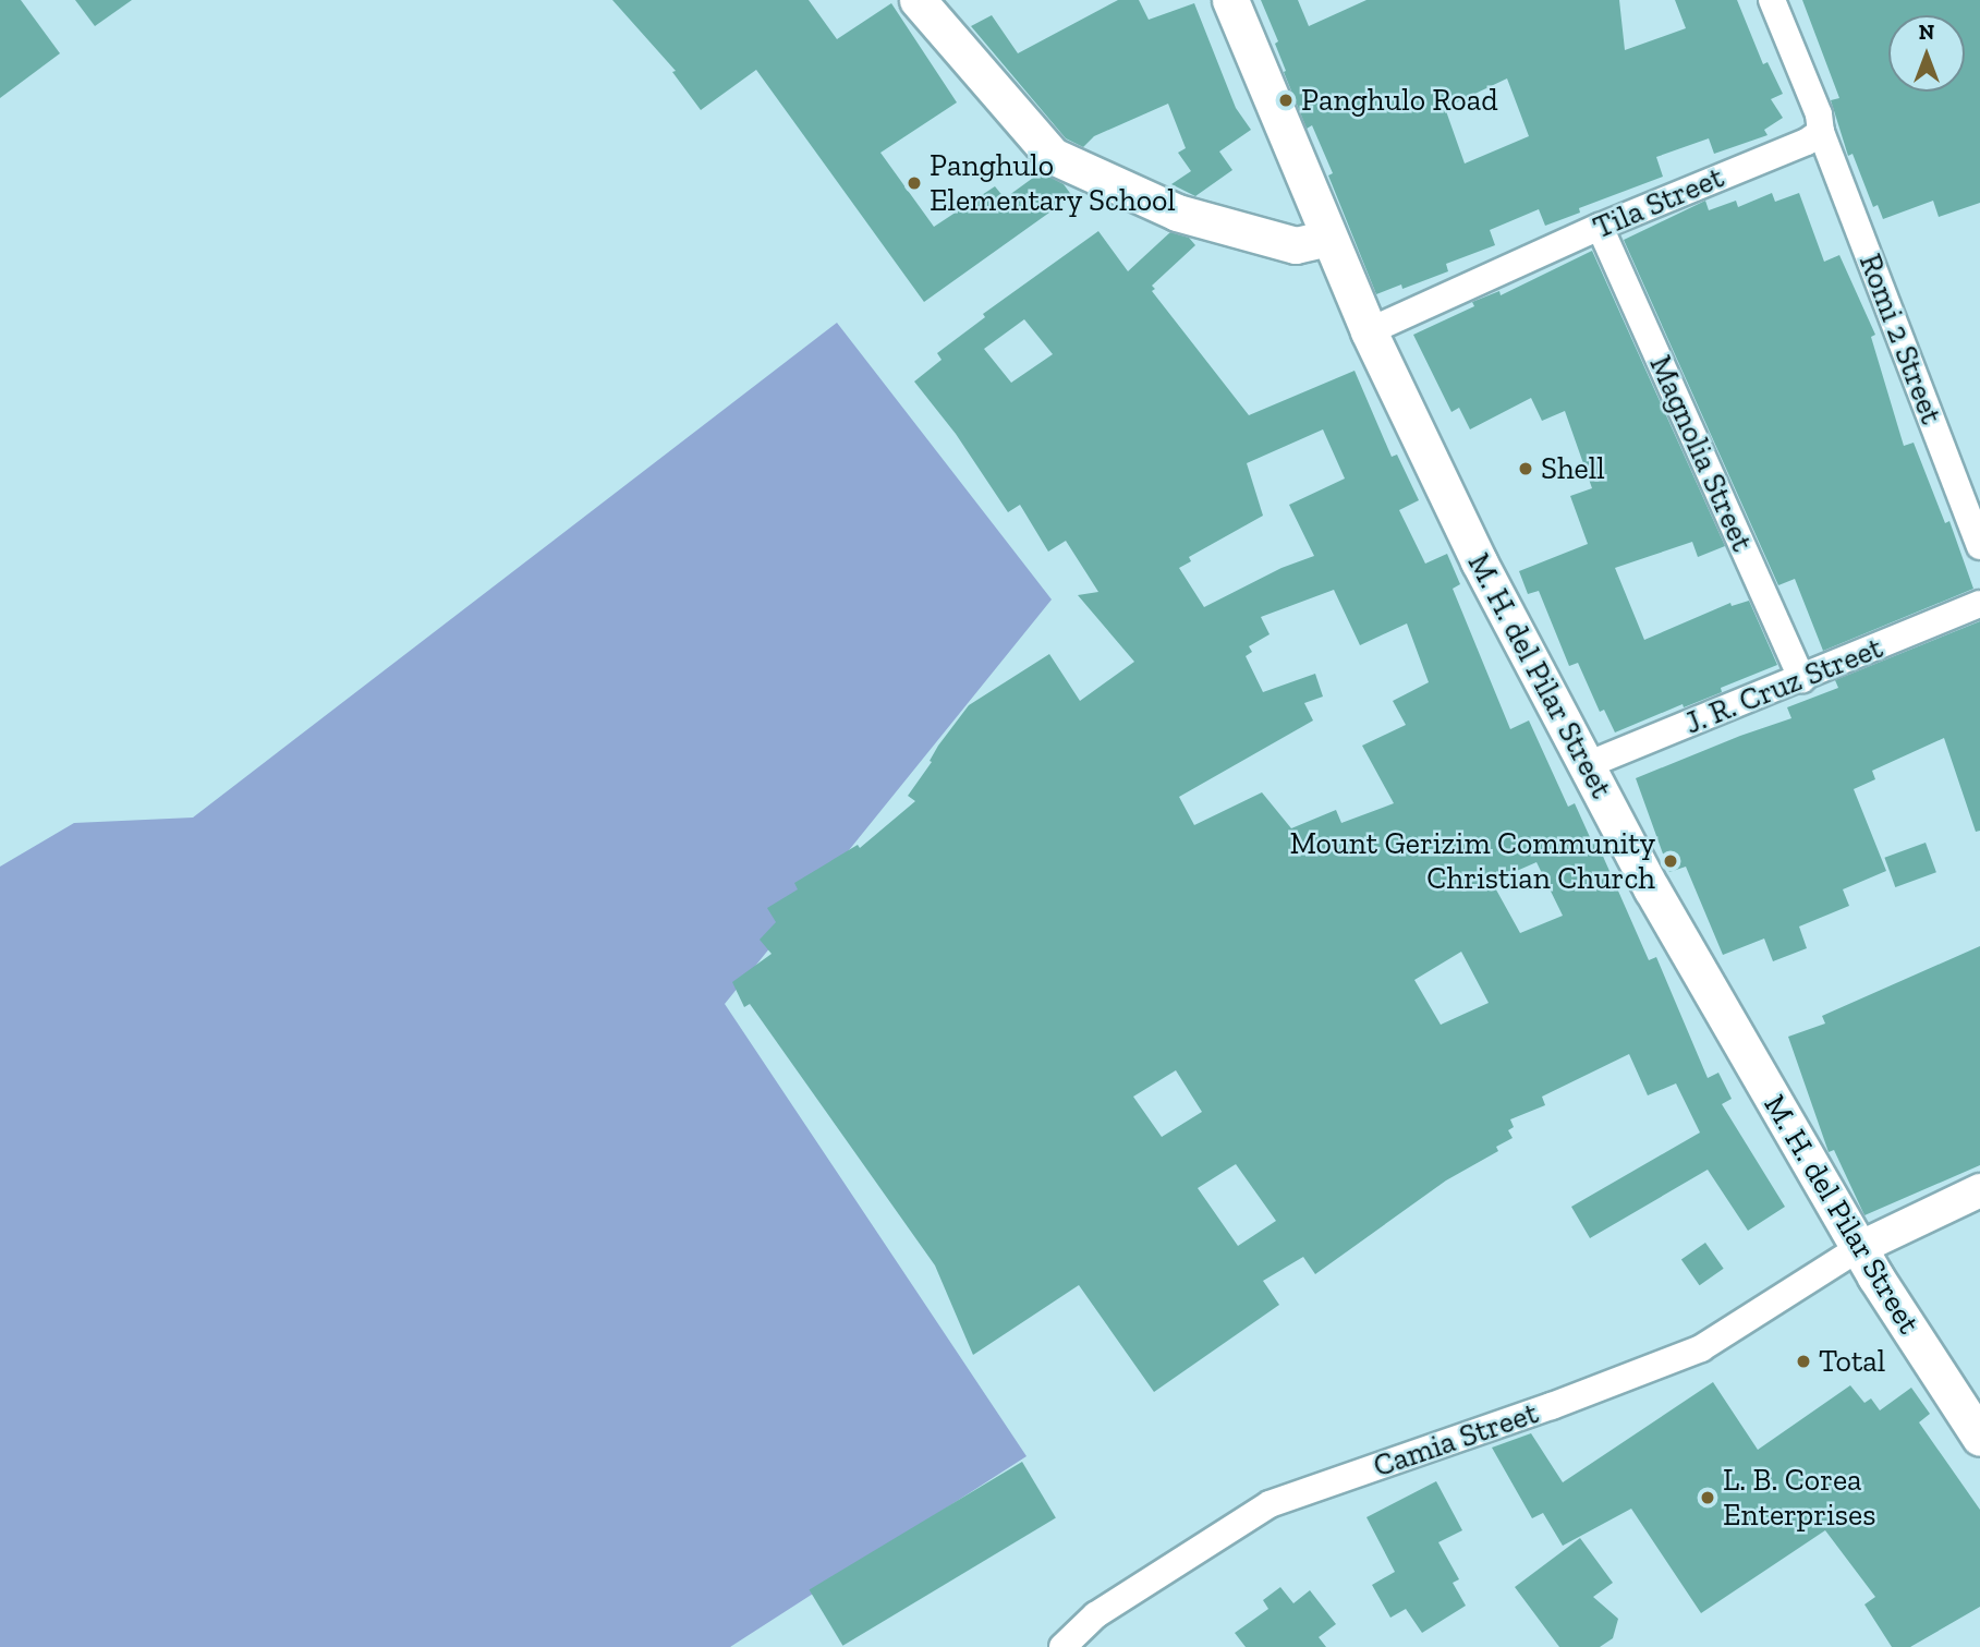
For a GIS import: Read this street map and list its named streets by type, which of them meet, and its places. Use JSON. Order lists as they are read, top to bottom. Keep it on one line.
{"streets":{"main road":["M. H. del Pilar Street"],"street":["Tila Street","Romi 2 Street","Magnolia Street","J. R. Cruz Street","Camia Street"]},"crossings":[["Tila Street","Romi 2 Street"],["Tila Street","Magnolia Street"],["Tila Street","M. H. del Pilar Street"],["Magnolia Street","J. R. Cruz Street"],["M. H. del Pilar Street","J. R. Cruz Street"],["M. H. del Pilar Street","Camia Street"]],"places":["Panghulo Road","Panghulo Elementary School","Shell","Mount Gerizim Community Christian Church","Total","L. B. Corea Enterprises"],"north":"top"}
